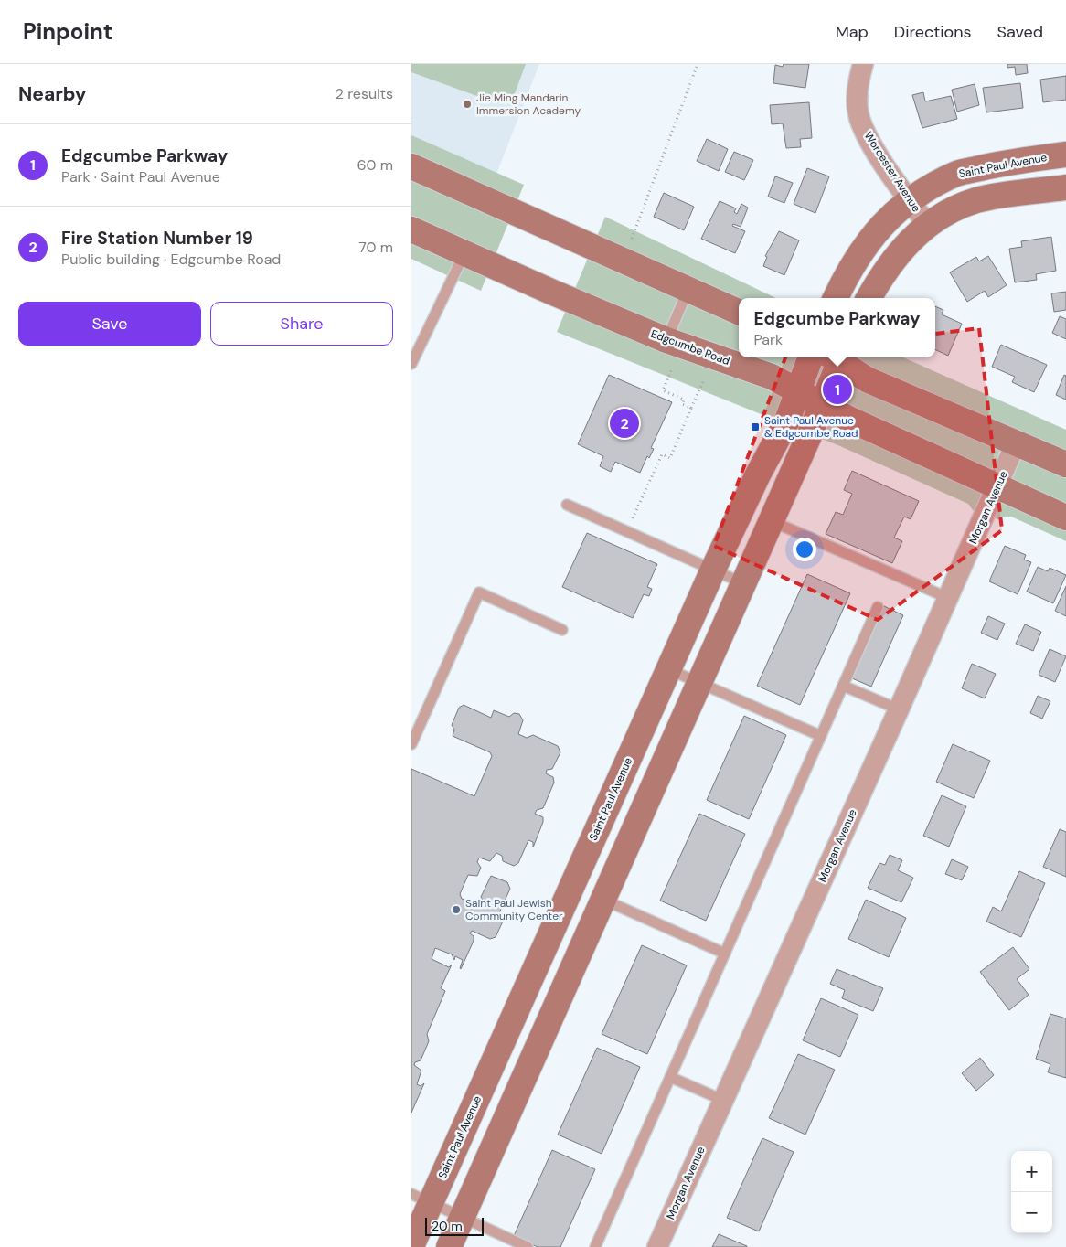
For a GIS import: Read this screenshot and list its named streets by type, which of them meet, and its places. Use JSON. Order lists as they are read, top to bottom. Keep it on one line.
{"streets":{"street":["Saint Paul Avenue","Worcester Avenue","Edgcumbe Road","Morgan Avenue"]},"crossings":[["Saint Paul Avenue","Worcester Avenue"],["Saint Paul Avenue","Edgcumbe Road"],["Edgcumbe Road","Morgan Avenue"]],"places":{"other":["Jie Ming Mandarin Immersion Academy","Saint Paul Jewish Community Center"],"transit":["Saint Paul Avenue & Edgcumbe Road"]},"scale_bar":"20 m","page":{"header":"Pinpoint","nav":["Map","Directions","Saved"],"heading":["Nearby","2 results"],"list":[{"mark":"1","name":"Edgcumbe Parkway","note":"Park · Saint Paul Avenue","value":"60 m"},{"mark":"2","name":"Fire Station Number 19","note":"Public building · Edgcumbe Road","value":"70 m"}],"buttons":["Save","Share"],"popup":["Edgcumbe Parkway","Park"],"pins":["1","2"],"map_buttons":["+","−"],"scale":"20 m"}}
